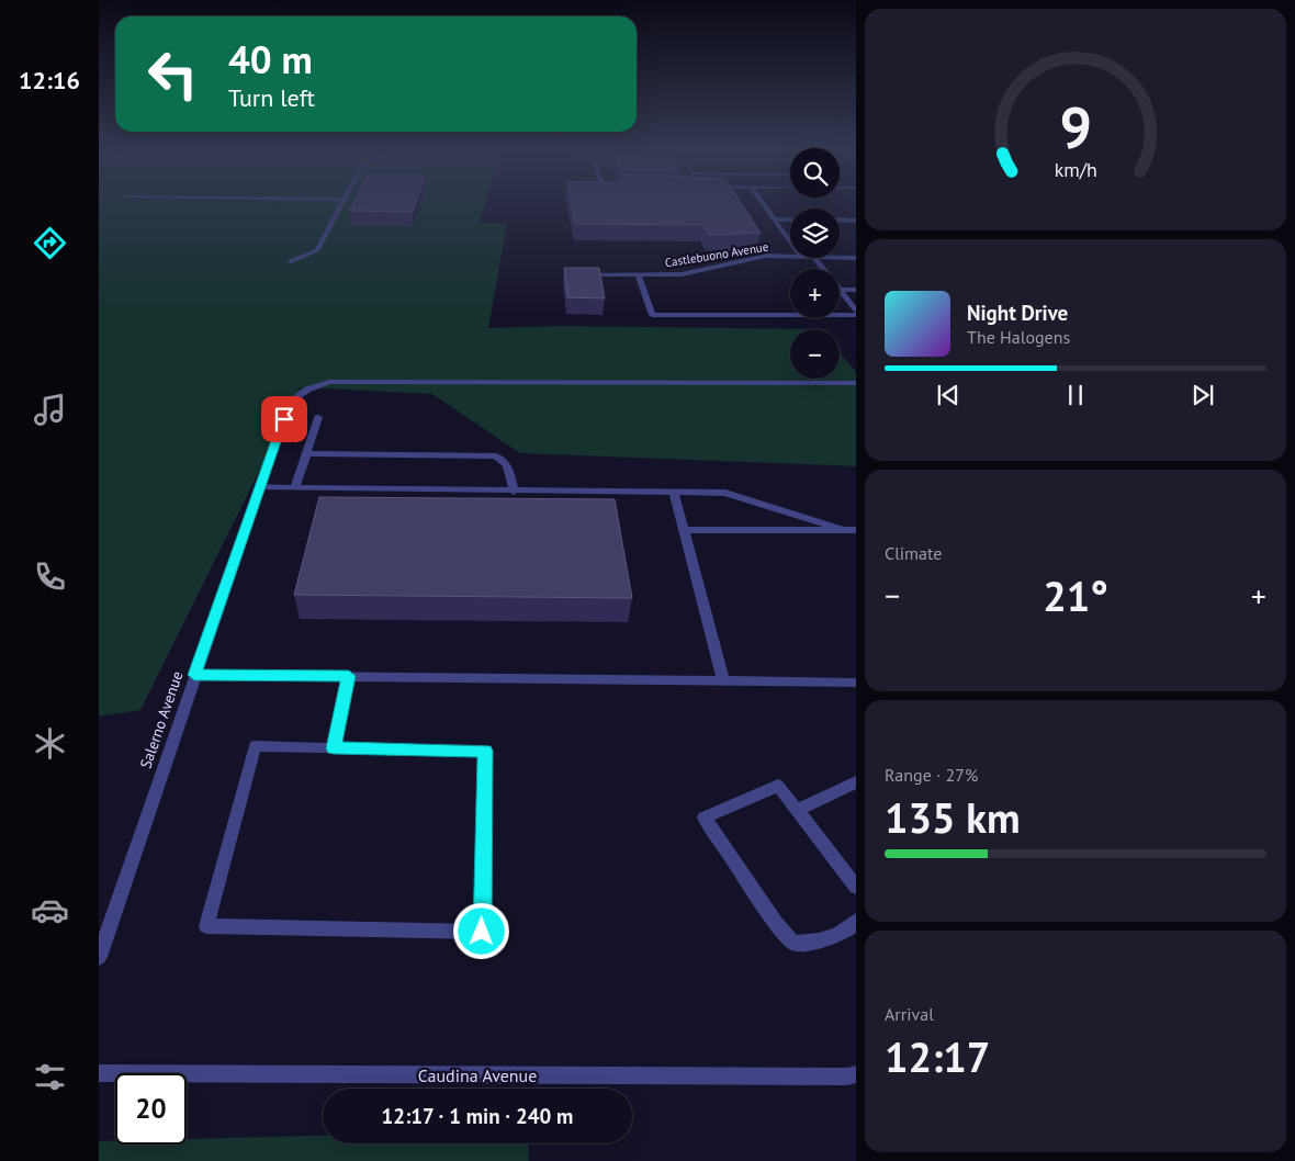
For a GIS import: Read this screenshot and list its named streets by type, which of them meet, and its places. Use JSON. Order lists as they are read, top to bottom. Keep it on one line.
{"streets":{"street":["Castlebuono Avenue","Salerno Avenue","Caudina Avenue"]},"page":{"tabs":"12:16","turn":["40 m","Turn left"],"map_buttons":["+","−"],"song":["Night Drive","The Halogens"],"tile":["Climate",["Range · 27%","135 km"],["Arrival","12:17"]],"heat":["−","21°","+"],"limit":"20","trip":"12:17 · 1 min · 240 m","gauge":["9","km/h"]}}
